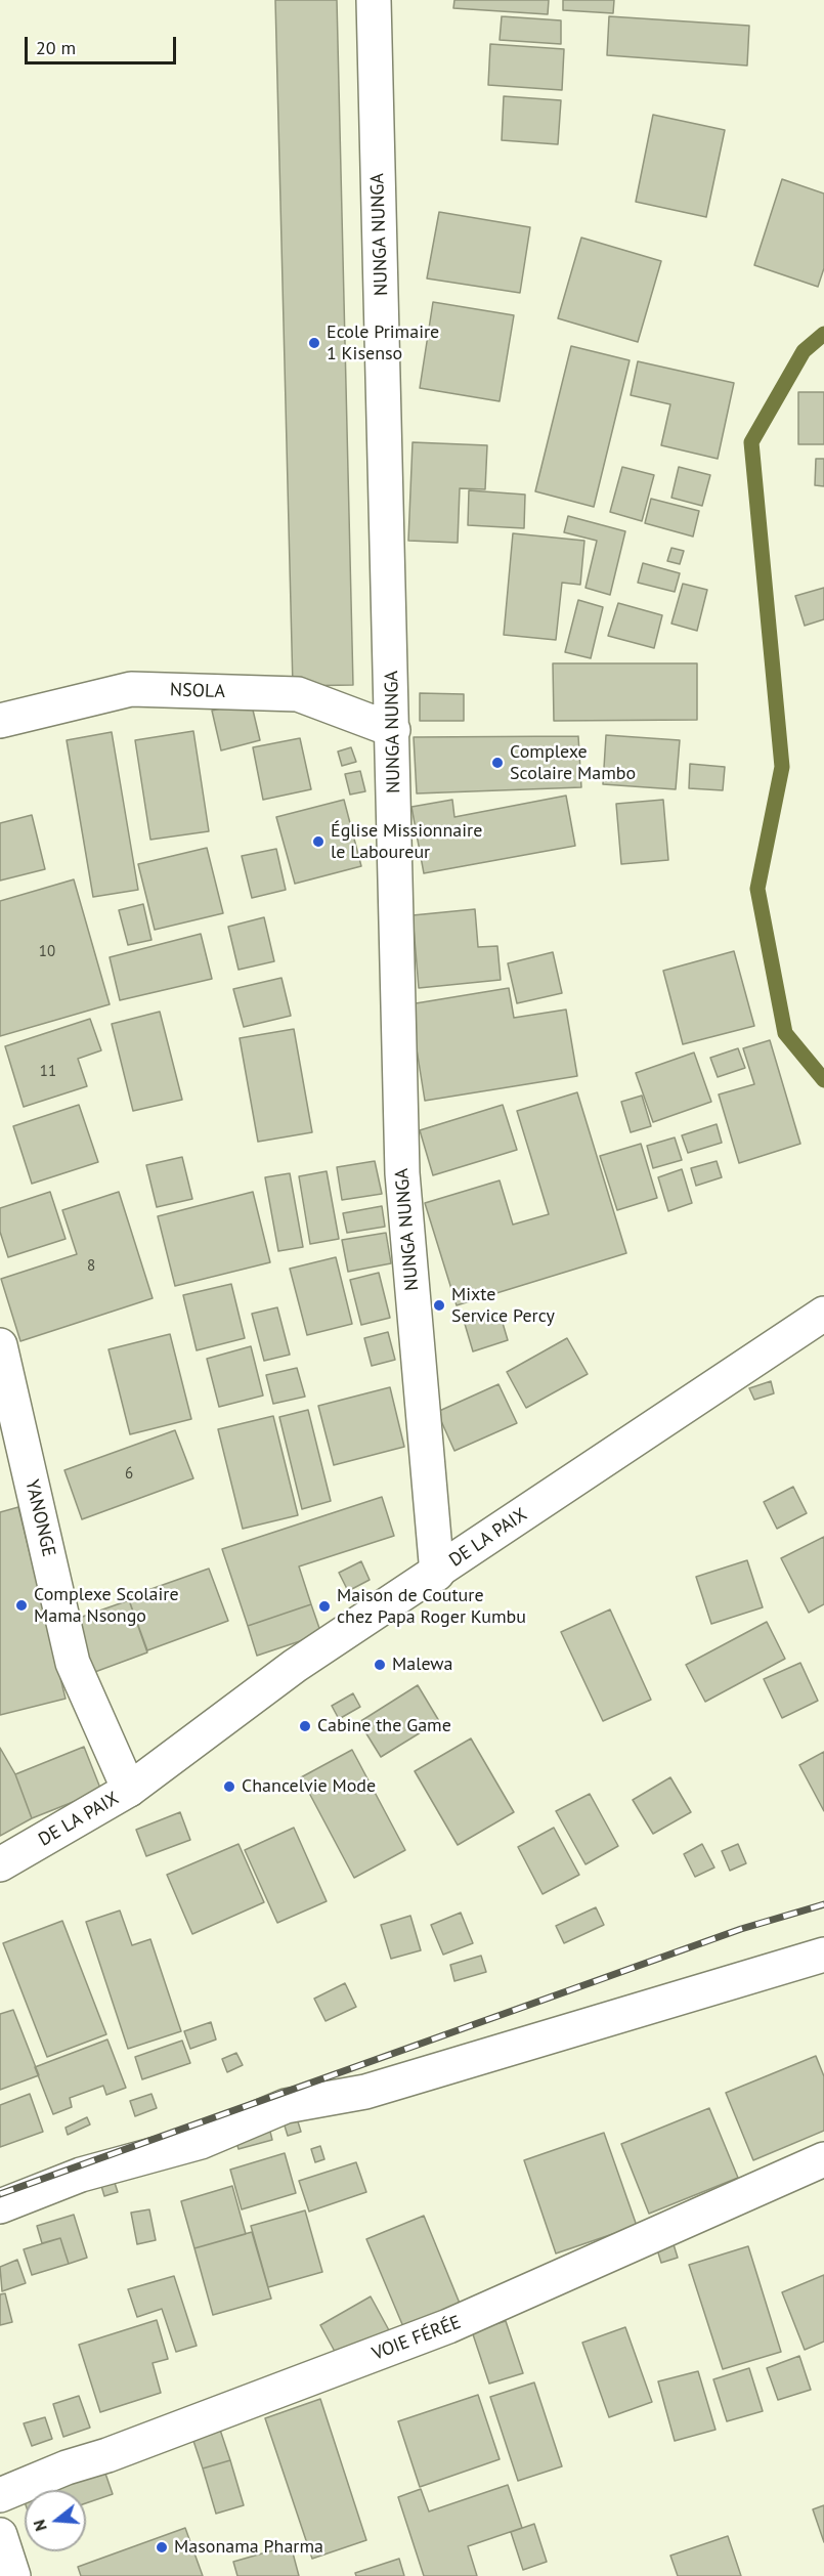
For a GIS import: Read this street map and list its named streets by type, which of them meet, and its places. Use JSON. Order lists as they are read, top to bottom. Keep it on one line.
{"streets":{"street":["NUNGA NUNGA","NSOLA","YANONGE","DE LA PAIX","VOIE FÉRÉE"]},"crossings":[["NUNGA NUNGA","NSOLA"],["NUNGA NUNGA","DE LA PAIX"],["YANONGE","DE LA PAIX"]],"places":["Ecole Primaire 1 Kisenso","Complexe Scolaire Mambo","Église Missionnaire le Laboureur","Mixte Service Percy","Complexe Scolaire Mama Nsongo","Maison de Couture chez Papa Roger Kumbu","Malewa","Cabine the Game","Chancelvie Mode","Masonama Pharma"],"house_numbers":["10","11","8","6"],"scale_bar":"20 m","north":"left"}
